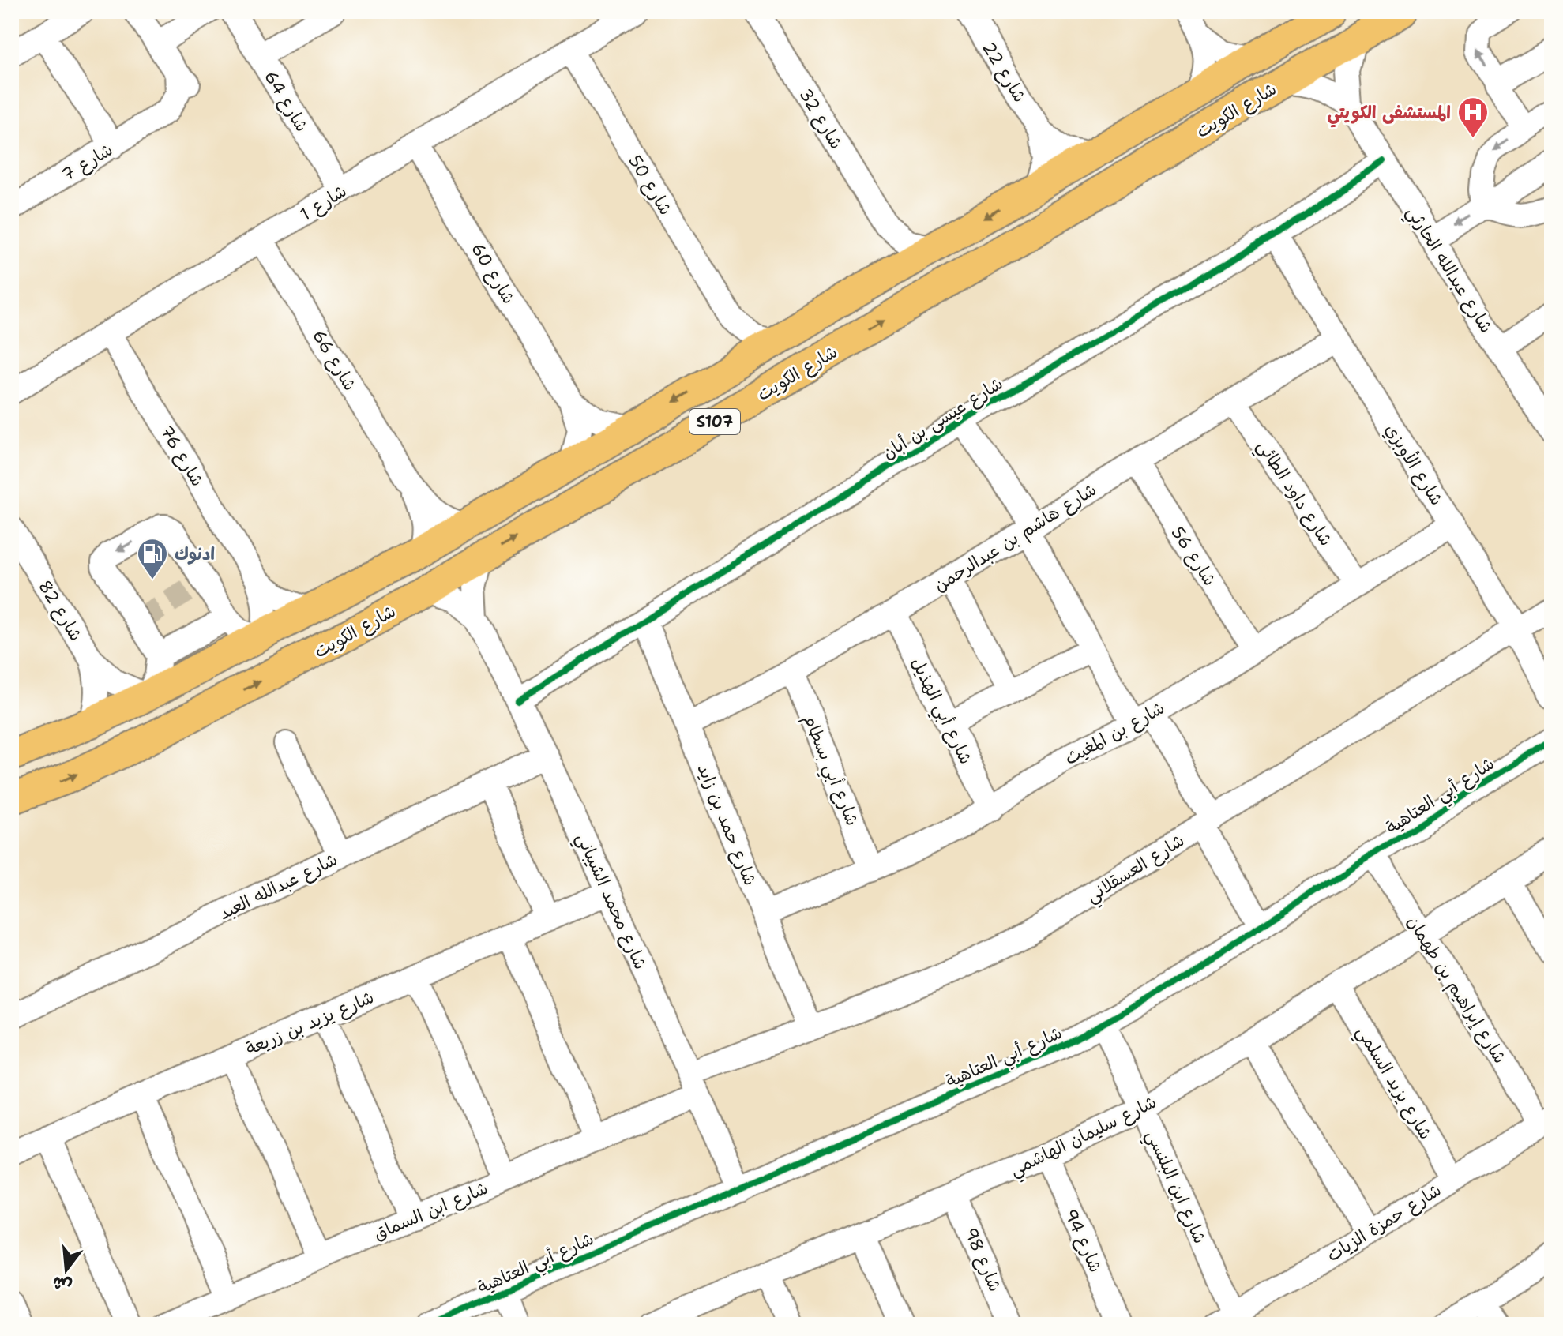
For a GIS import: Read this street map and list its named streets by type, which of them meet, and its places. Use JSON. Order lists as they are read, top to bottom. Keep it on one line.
{"streets":{"main road":["شارع الكويت","S107"],"street":["شارع 22","شارع 64","شارع 32","شارع 7","شارع 50","شارع 1","شارع عبدالله الحارثي","شارع 60","شارع 66","شارع عيسى بن أبان","شارع 76","شارع الأوبزي","شارع داود الطائي","شارع هاشم بن عبدالرحمن","شارع 56","شارع 82","شارع أبي الهذيل","شارع بن المغيث","شارع أبي بسطام","شارع أبي العتاهية","شارع حمد بن زايد","شارع العسقلاني","شارع عبدالله العبد","شارع محمد الشيباني","شارع إبراهيم بن طهمان","شارع يزيد بن زريعة","شارع يزيد السلمي","شارع سليمان الهاشمي","شارع ابن البلنسي","شارع ابن السماق","شارع حمزة الزيات","شارع 94","شارع 98"]},"crossings":[["شارع 22","شارع الكويت"],["شارع 64","شارع 1"],["شارع الكويت","شارع 32"],["شارع الكويت","شارع 50"],["شارع الكويت","شارع عبدالله الحارثي"],["شارع الكويت","شارع 60"],["شارع الكويت","شارع 66"],["شارع الكويت","شارع 76"],["شارع الكويت","شارع 82"],["شارع الكويت","شارع محمد الشيباني"],["شارع 50","شارع 1"],["شارع 1","شارع 60"],["شارع 1","شارع 66"],["شارع 1","شارع 76"],["شارع عبدالله الحارثي","شارع عيسى بن أبان"],["شارع عيسى بن أبان","شارع الأوبزي"],["شارع عيسى بن أبان","شارع حمد بن زايد"],["شارع عيسى بن أبان","شارع محمد الشيباني"],["شارع الأوبزي","شارع هاشم بن عبدالرحمن"],["شارع الأوبزي","شارع بن المغيث"],["شارع الأوبزي","شارع العسقلاني"],["شارع داود الطائي","شارع هاشم بن عبدالرحمن"],["شارع داود الطائي","شارع بن المغيث"],["شارع هاشم بن عبدالرحمن","شارع 56"],["شارع هاشم بن عبدالرحمن","شارع أبي الهذيل"],["شارع هاشم بن عبدالرحمن","شارع أبي بسطام"],["شارع هاشم بن عبدالرحمن","شارع حمد بن زايد"],["شارع 56","شارع بن المغيث"],["شارع أبي الهذيل","شارع بن المغيث"],["شارع بن المغيث","شارع أبي بسطام"],["شارع بن المغيث","شارع حمد بن زايد"],["شارع أبي العتاهية","شارع محمد الشيباني"],["شارع أبي العتاهية","شارع إبراهيم بن طهمان"],["شارع أبي العتاهية","شارع ابن البلنسي"],["شارع حمد بن زايد","شارع العسقلاني"],["شارع العسقلاني","شارع محمد الشيباني"],["شارع العسقلاني","شارع ابن السماق"],["شارع عبدالله العبد","شارع محمد الشيباني"],["شارع محمد الشيباني","شارع يزيد بن زريعة"],["شارع محمد الشيباني","شارع ابن السماق"],["شارع إبراهيم بن طهمان","شارع سليمان الهاشمي"],["شارع إبراهيم بن طهمان","شارع حمزة الزيات"],["شارع يزيد السلمي","شارع سليمان الهاشمي"],["شارع يزيد السلمي","شارع حمزة الزيات"],["شارع سليمان الهاشمي","شارع ابن البلنسي"],["شارع سليمان الهاشمي","شارع 94"],["شارع سليمان الهاشمي","شارع 98"],["شارع ابن البلنسي","شارع حمزة الزيات"]],"places":{"hospital":["المستشفى الكويتي"],"fuel station":["ادنوك"]},"north":"bottom"}
